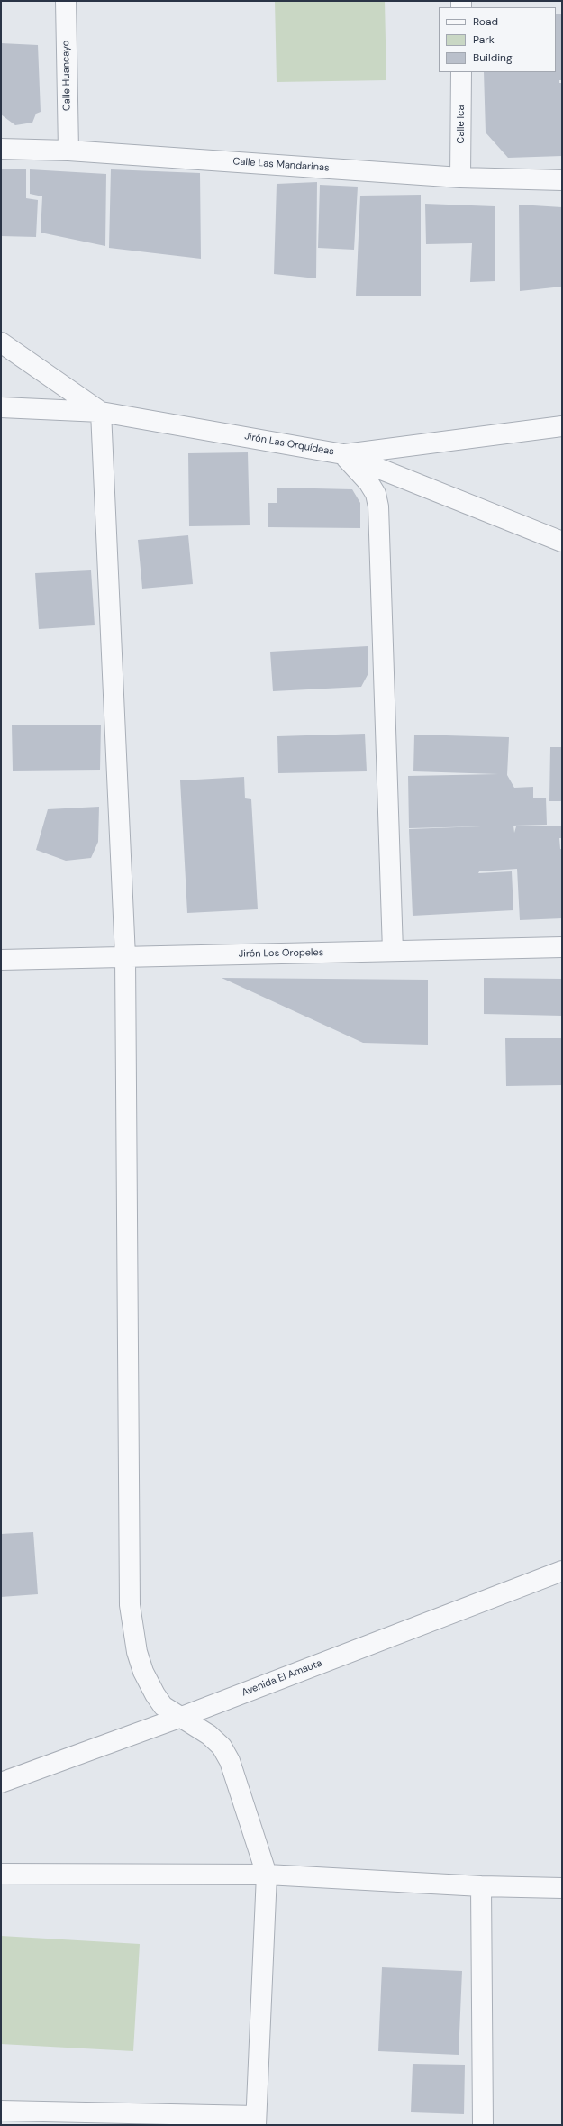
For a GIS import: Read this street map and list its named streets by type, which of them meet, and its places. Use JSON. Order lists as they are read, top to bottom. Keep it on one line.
{"streets":{"street":["Calle Huancayo","Calle Ica","Calle Las Mandarinas","Jirón Las Orquídeas","Jirón Los Oropeles","Avenida El Amauta"]},"crossings":[["Calle Huancayo","Calle Las Mandarinas"],["Calle Ica","Calle Las Mandarinas"]],"legend":["Road","Park","Building"]}
